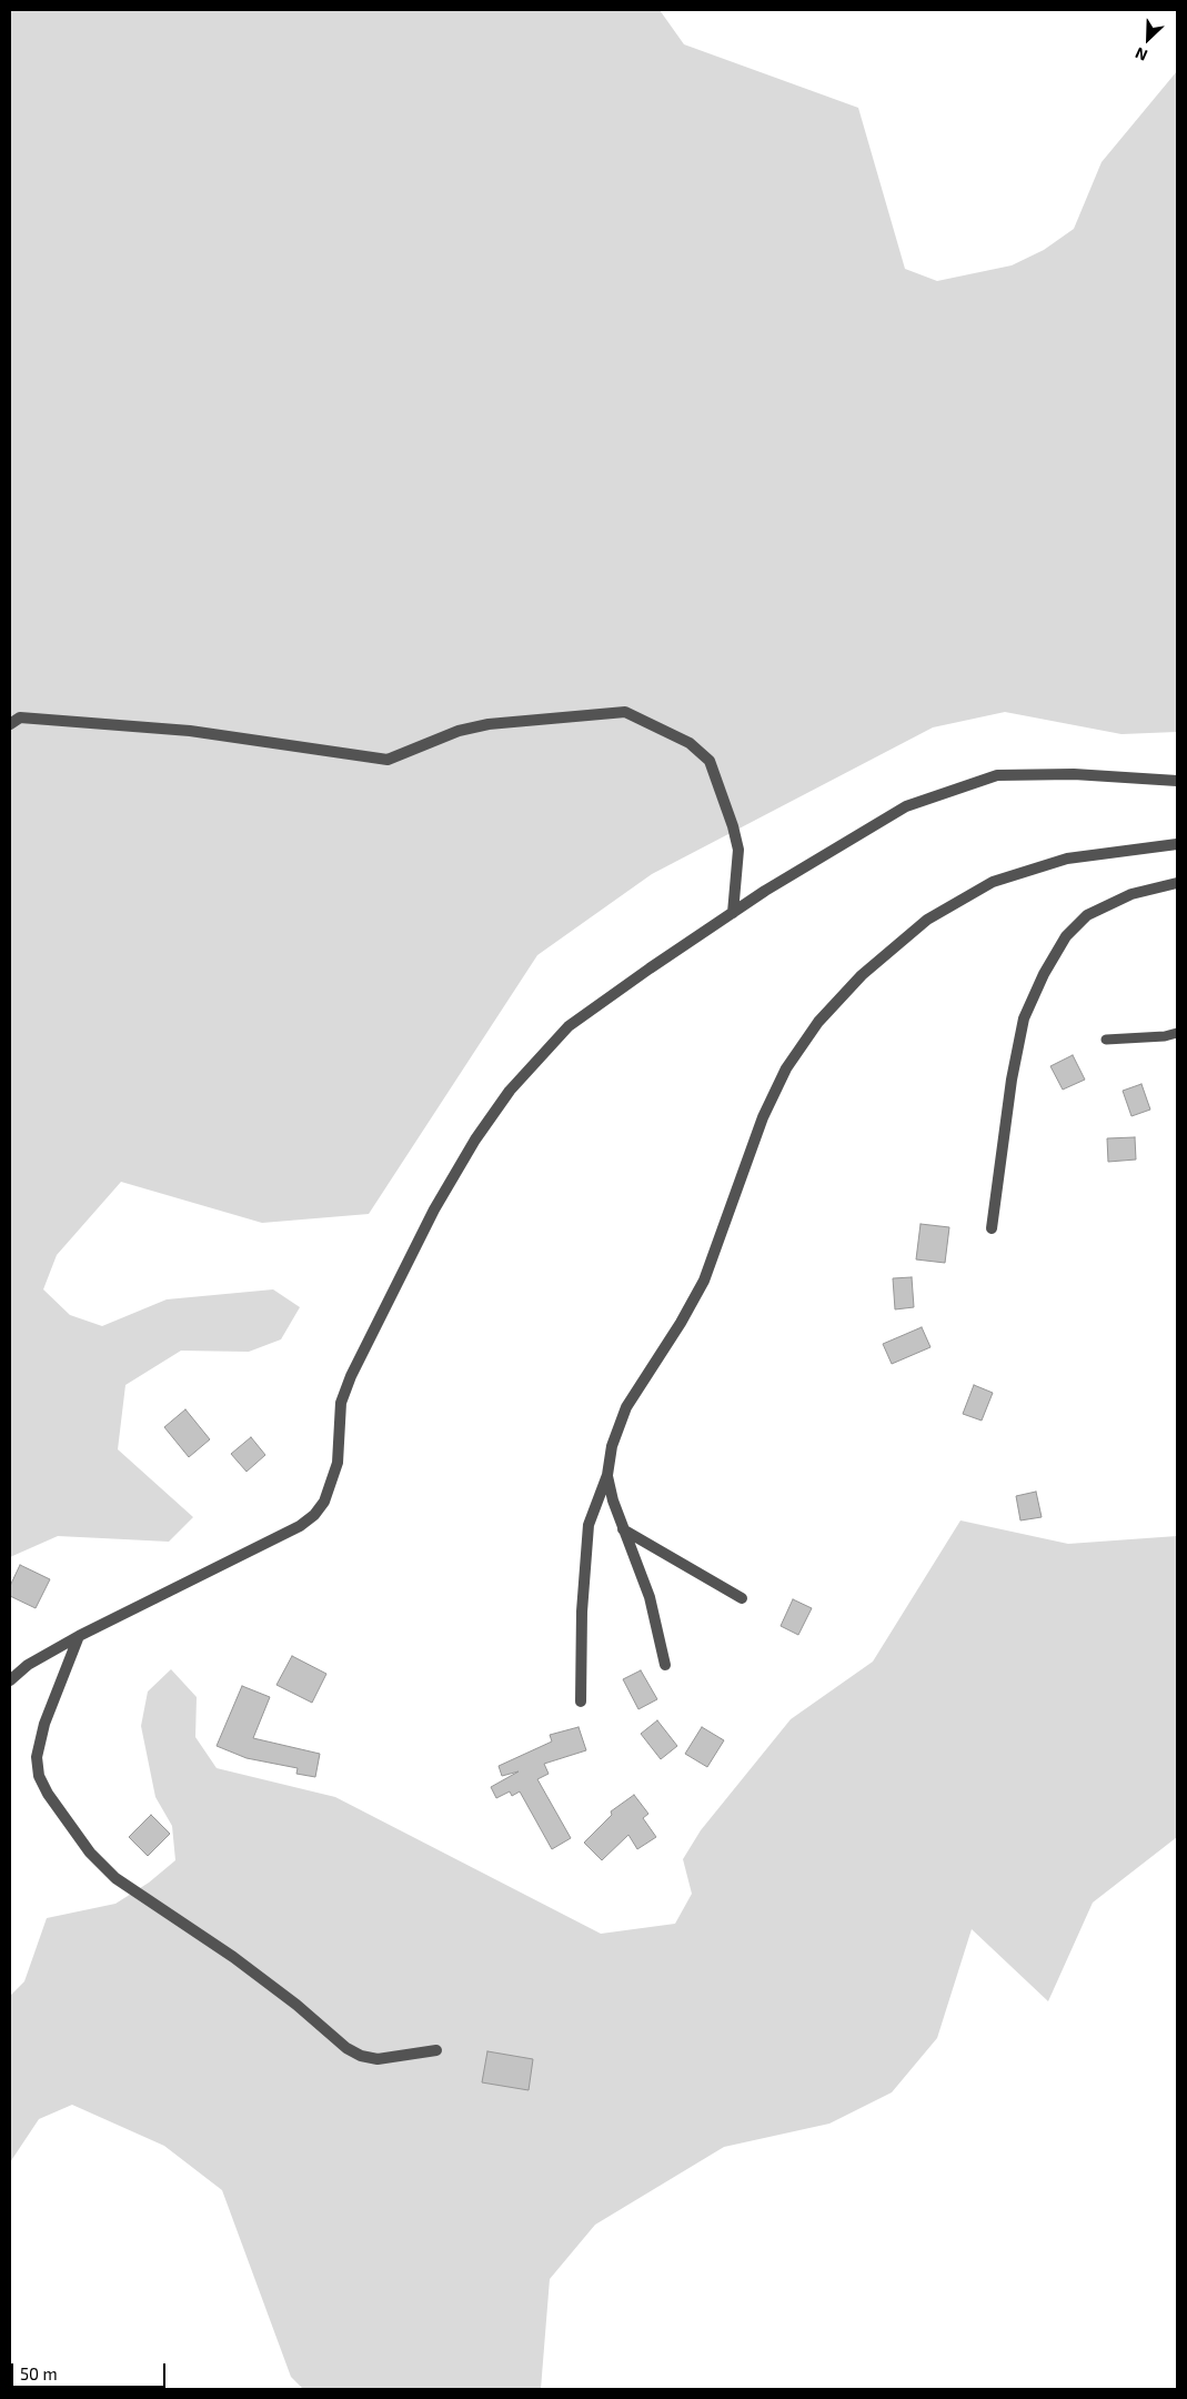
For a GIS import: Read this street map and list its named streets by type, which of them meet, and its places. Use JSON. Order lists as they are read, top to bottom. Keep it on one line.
{"scale_bar":"50 m","north":"bottom left"}
